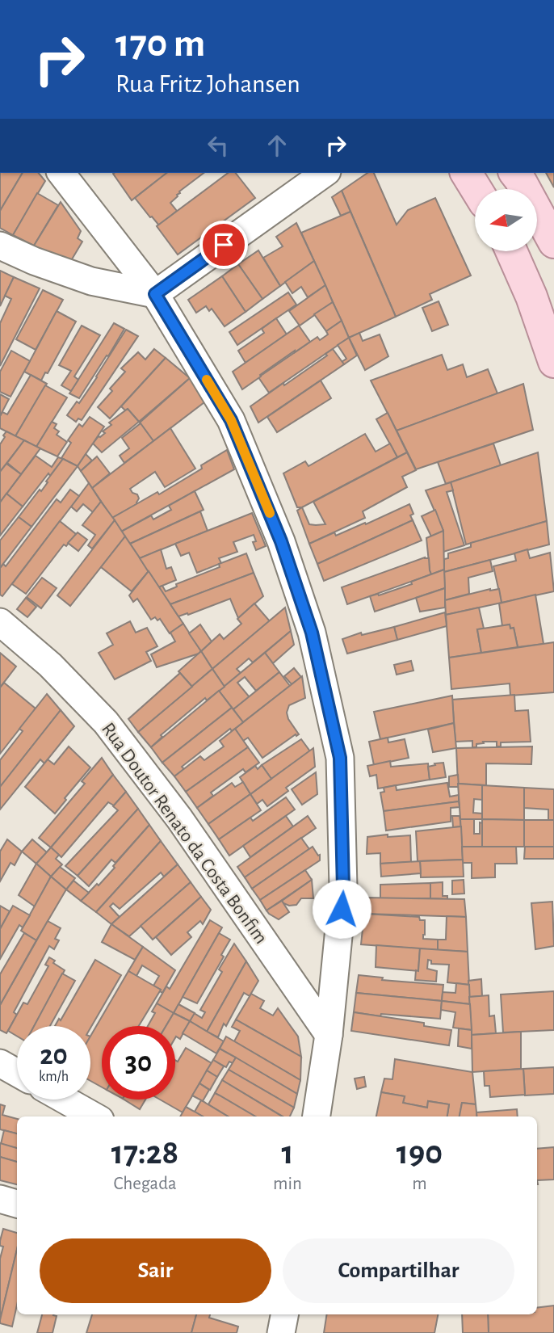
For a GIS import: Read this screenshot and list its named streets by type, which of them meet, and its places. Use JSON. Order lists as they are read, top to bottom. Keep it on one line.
{"streets":{"street":["Rua Doutor Renato da Costa Bonfim"]},"north":"left","page":{"turn":["170 m","Rua Fritz Johansen"],"speed":"20 km/h","limit":"30","eta":["17:28","Chegada","1","min","190","m"],"buttons":["Sair","Compartilhar"]}}
